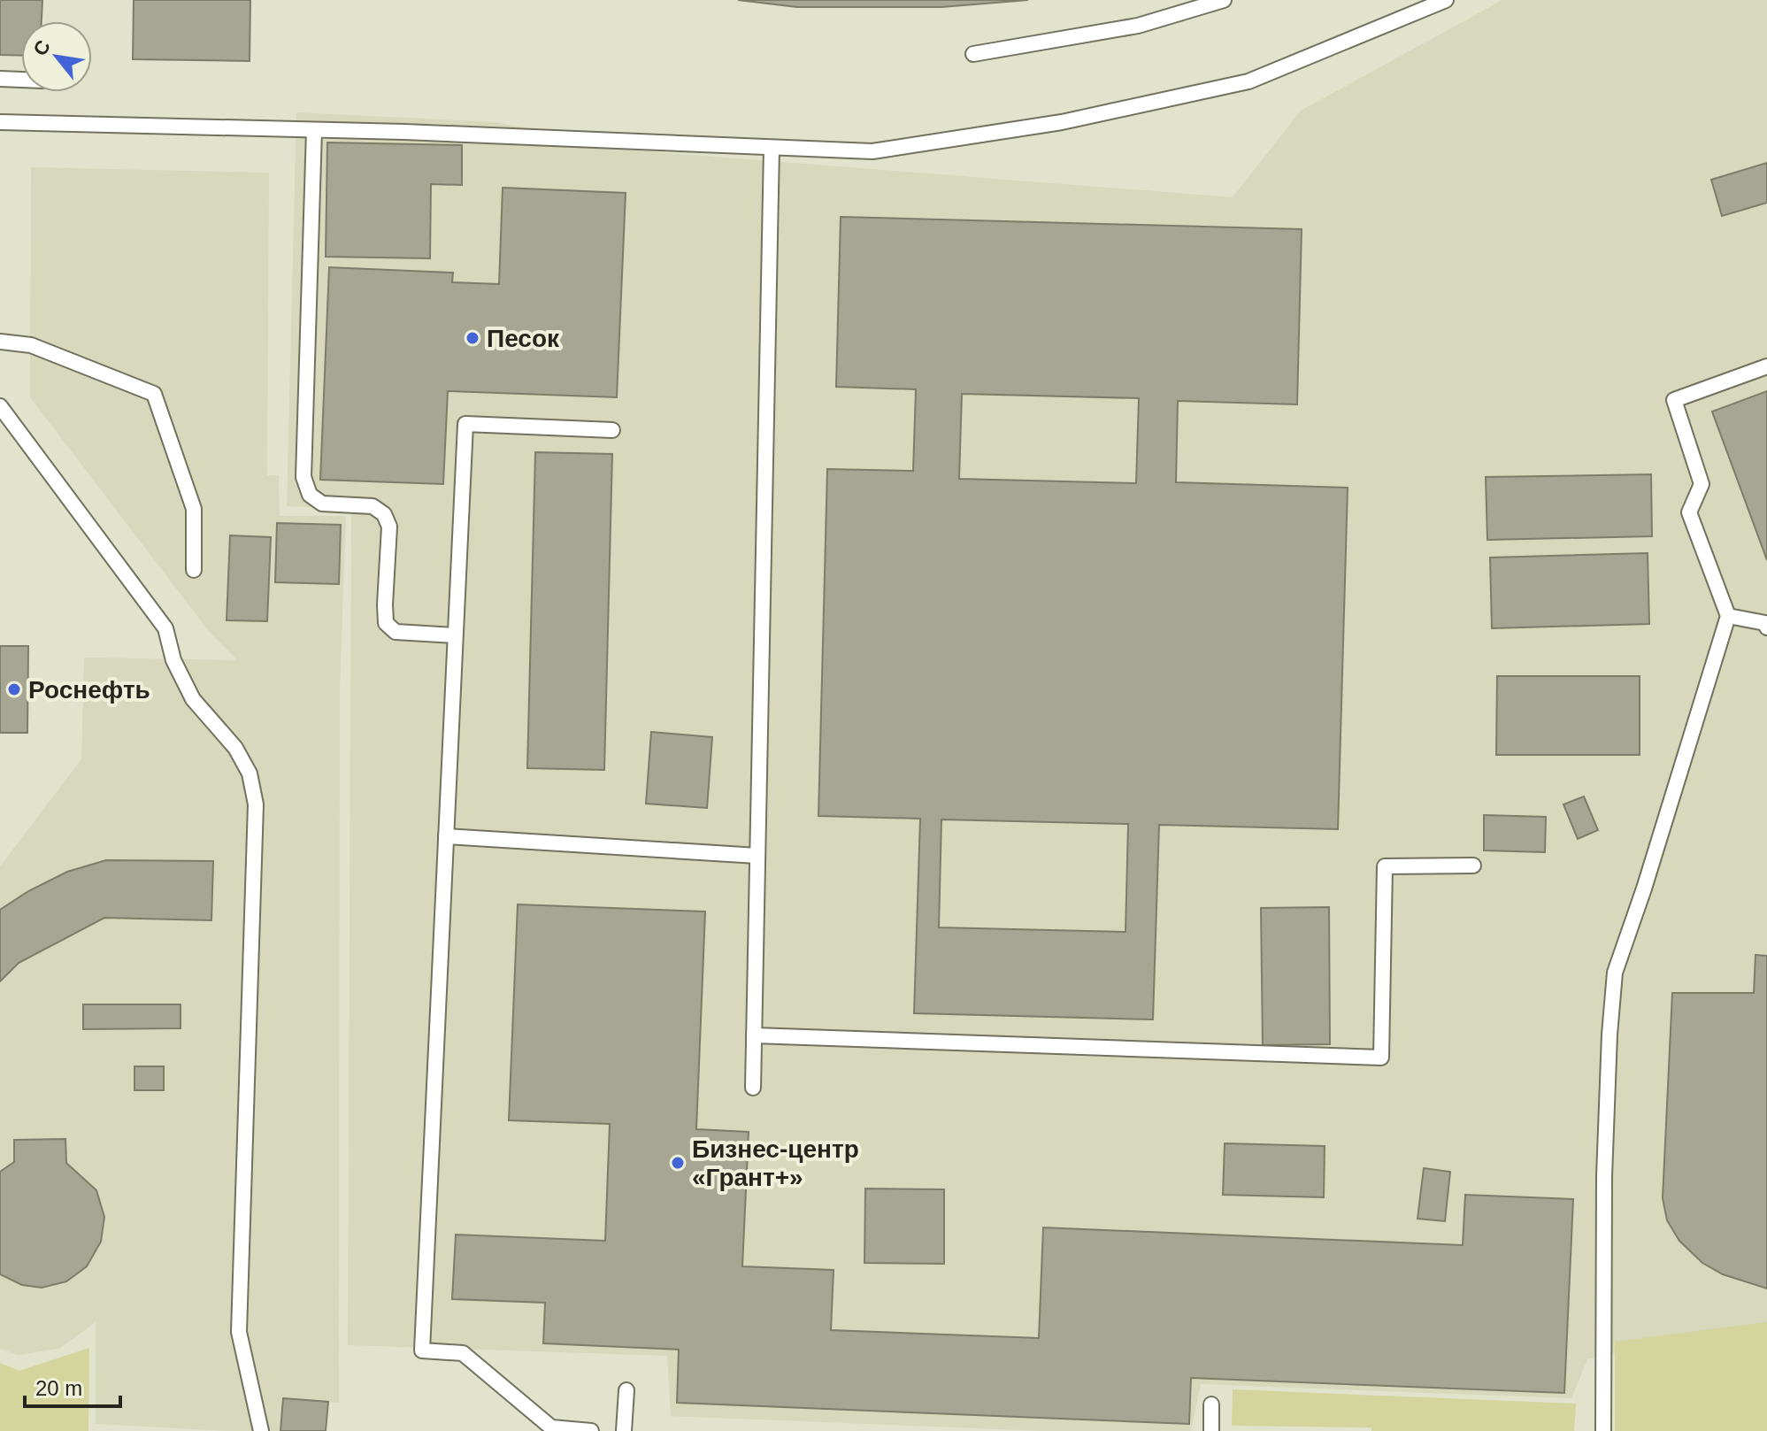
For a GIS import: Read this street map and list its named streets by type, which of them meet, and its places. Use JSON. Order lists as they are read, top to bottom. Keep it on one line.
{"places":["Песок","Роснефть","Бизнес-центр «Грант+»"],"scale_bar":"20 m","north":"top left"}
